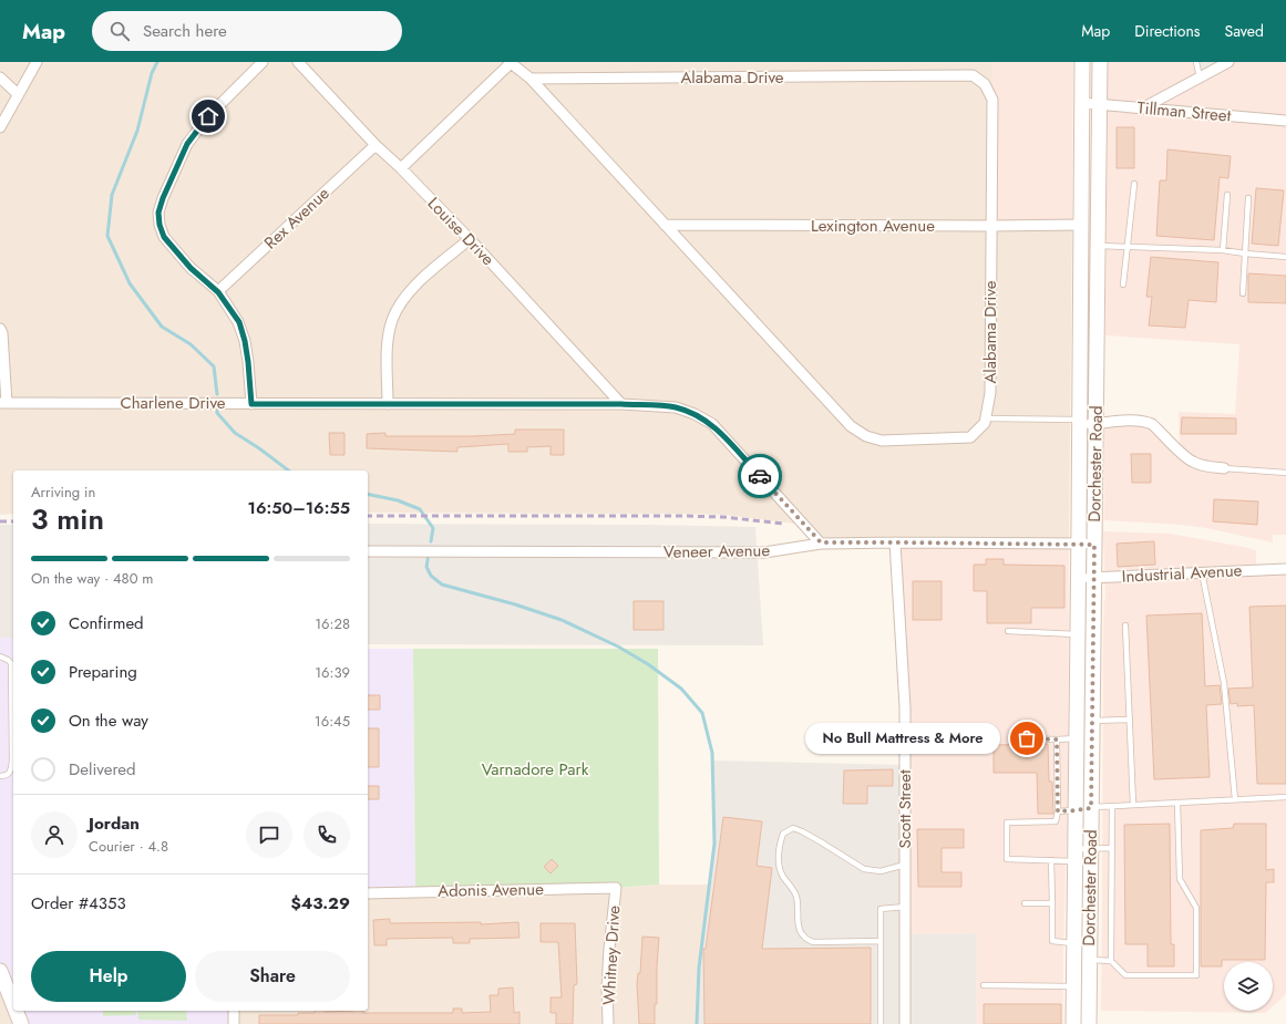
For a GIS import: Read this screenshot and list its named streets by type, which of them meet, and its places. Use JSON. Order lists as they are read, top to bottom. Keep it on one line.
{"streets":{"main road":["Dorchester Road"],"street":["Alabama Drive","Tillman Street","Rex Avenue","Lexington Avenue","Louise Drive","Charlene Drive","Veneer Avenue","Industrial Avenue","Scott Street","Adonis Avenue","Whitney Drive"]},"crossings":[["Alabama Drive","Lexington Avenue"],["Tillman Street","Dorchester Road"],["Rex Avenue","Louise Drive"],["Lexington Avenue","Dorchester Road"],["Louise Drive","Charlene Drive"],["Charlene Drive","Veneer Avenue"],["Dorchester Road","Veneer Avenue"],["Dorchester Road","Industrial Avenue"],["Veneer Avenue","Scott Street"],["Adonis Avenue","Whitney Drive"]],"parks":["Varnadore Park"],"places":["No Bull Mattress & More"],"page":{"header":"Map","search":"Search here","nav":["Map","Directions","Saved"],"heading":["3 min","Arriving in","16:50–16:55"],"panel":["Jordan","Courier · 4.8","Order #4353","$43.29"],"bar":"On the way · 480 m","list":[["Confirmed","16:28"],["Preparing","16:39"],["On the way","16:45"],"Delivered"],"bubble":"No Bull Mattress & More","buttons":["Help","Share"]}}
